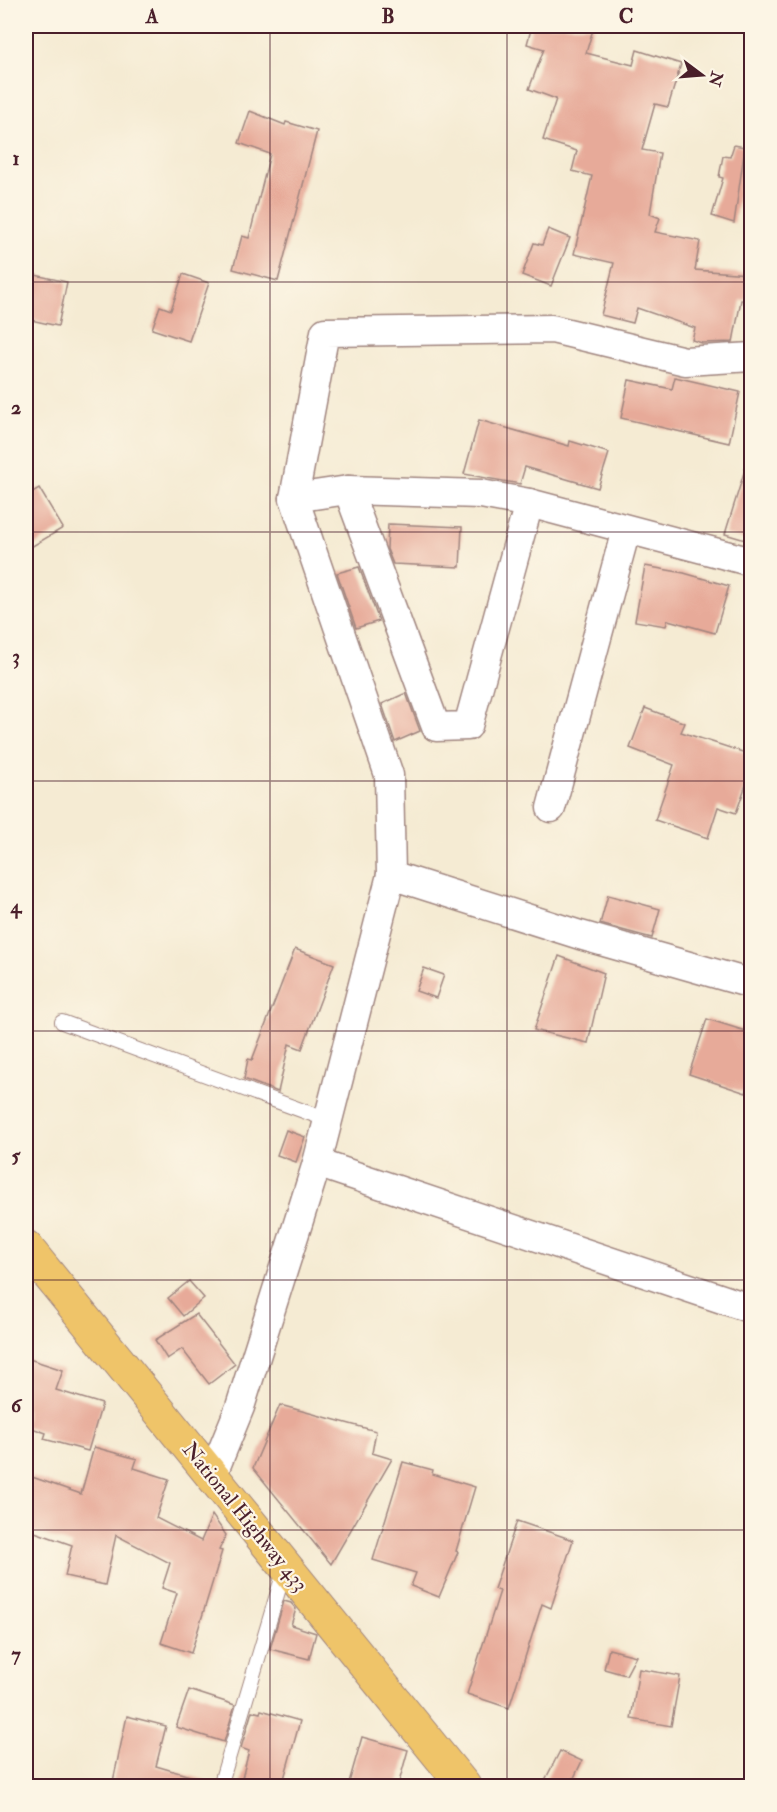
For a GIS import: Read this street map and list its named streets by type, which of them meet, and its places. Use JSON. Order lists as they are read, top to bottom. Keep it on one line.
{"streets":{"main road":["National Highway 433"]},"north":"right","grid":{"columns":["A","B","C"],"rows":["1","2","3","4","5","6","7"]}}
